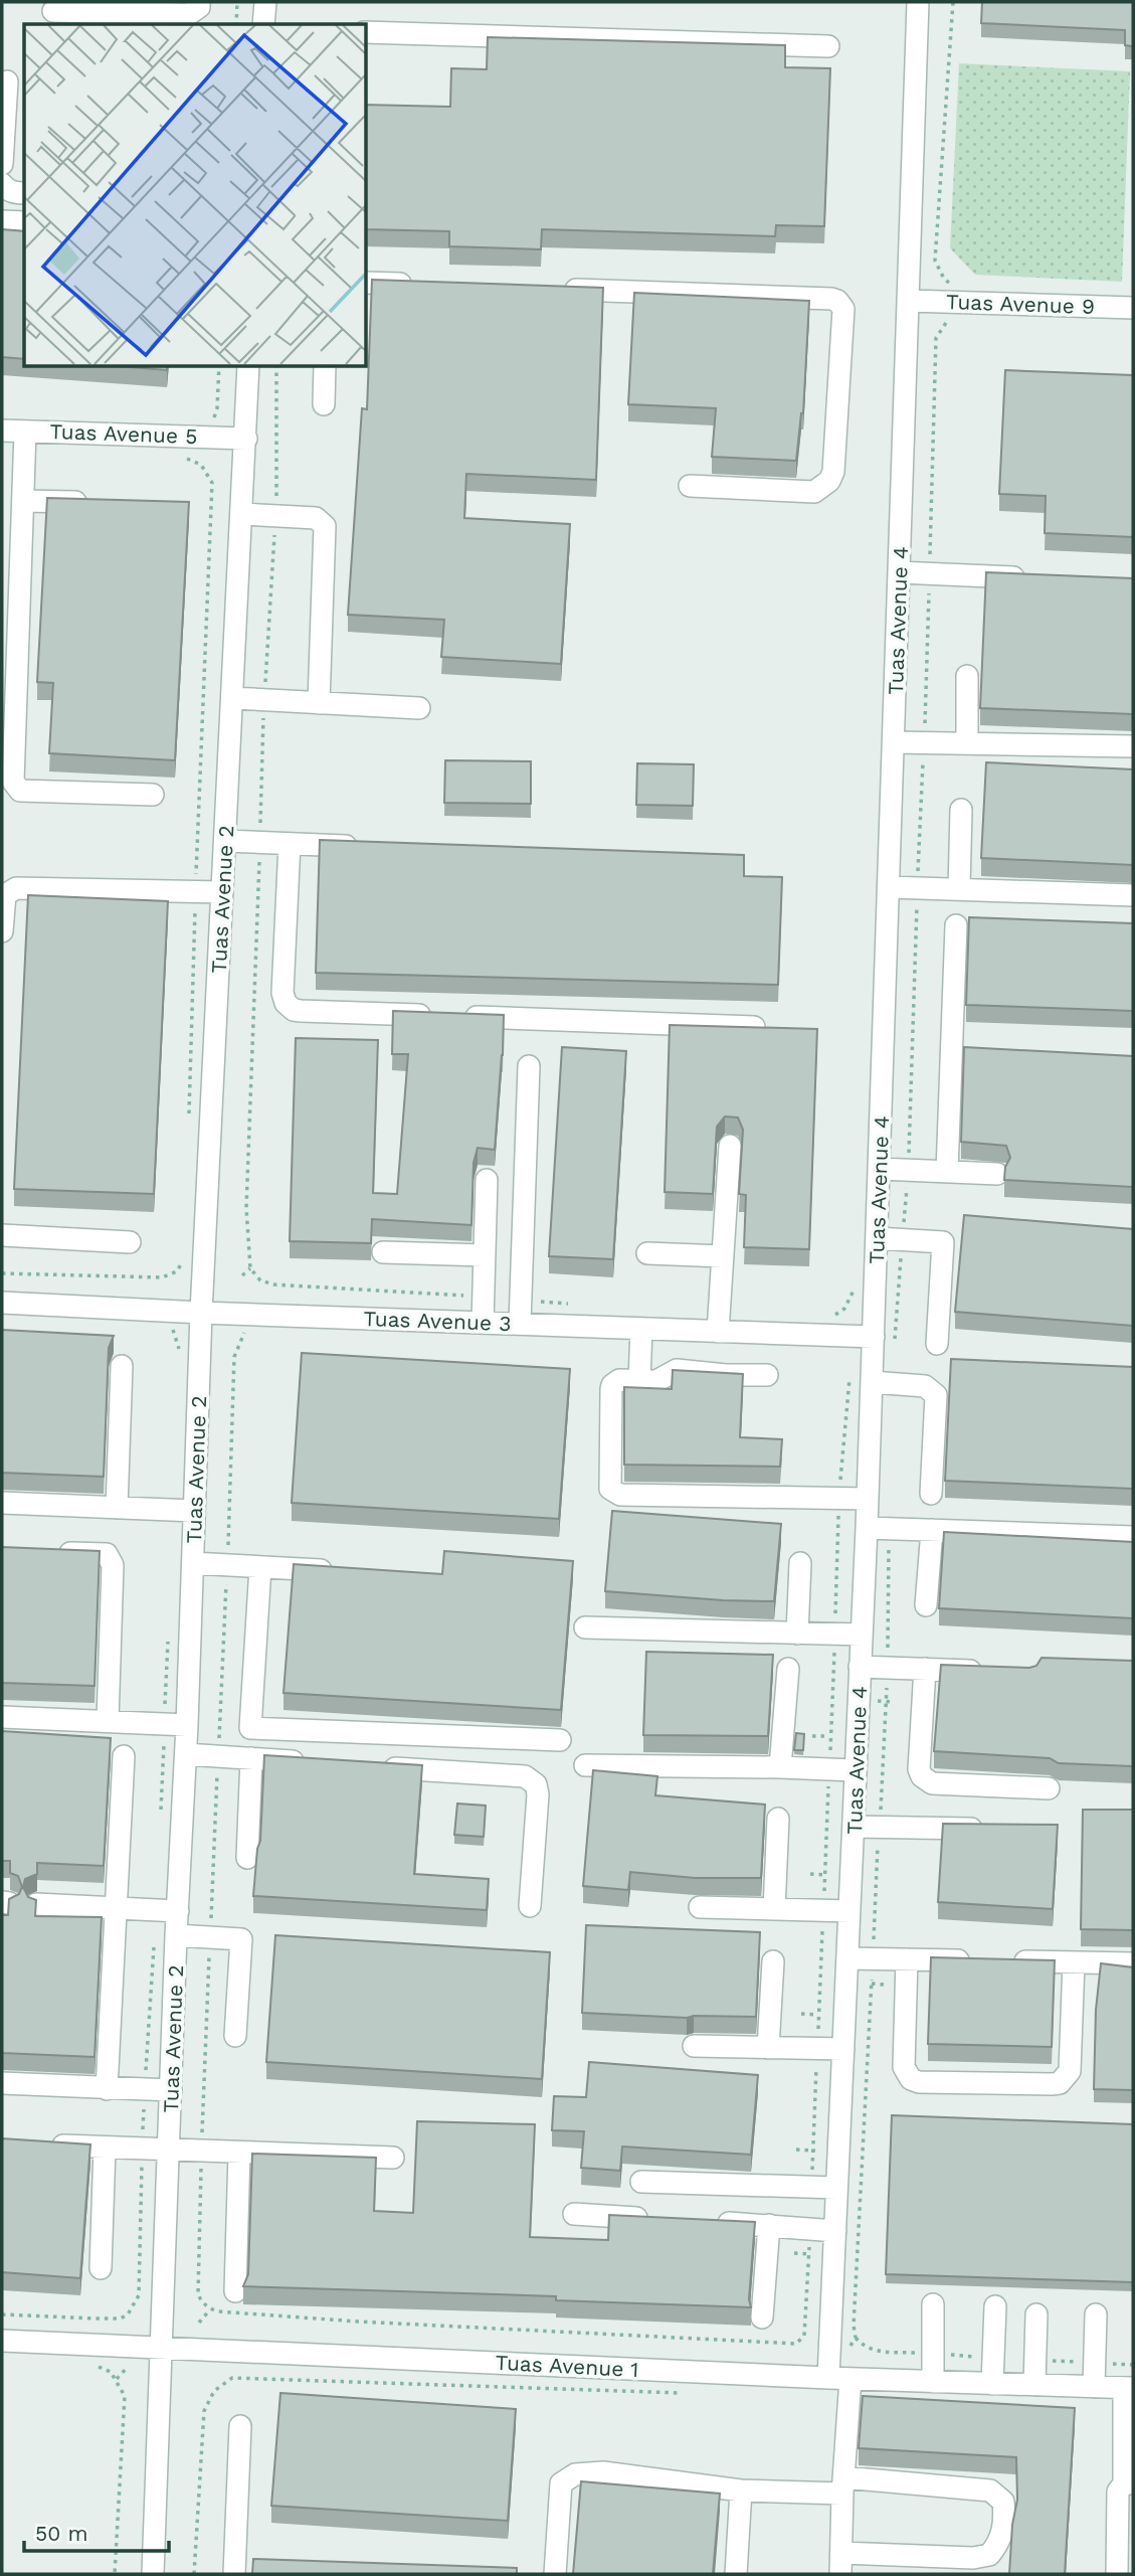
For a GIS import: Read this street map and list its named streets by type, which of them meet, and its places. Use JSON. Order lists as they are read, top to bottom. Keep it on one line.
{"streets":{"street":["Tuas Avenue 9","Tuas Avenue 5","Tuas Avenue 4","Tuas Avenue 2","Tuas Avenue 3","Tuas Avenue 1"]},"crossings":[["Tuas Avenue 9","Tuas Avenue 4"],["Tuas Avenue 5","Tuas Avenue 2"],["Tuas Avenue 4","Tuas Avenue 3"],["Tuas Avenue 4","Tuas Avenue 1"],["Tuas Avenue 2","Tuas Avenue 3"],["Tuas Avenue 2","Tuas Avenue 1"]],"scale_bar":"50 m"}
